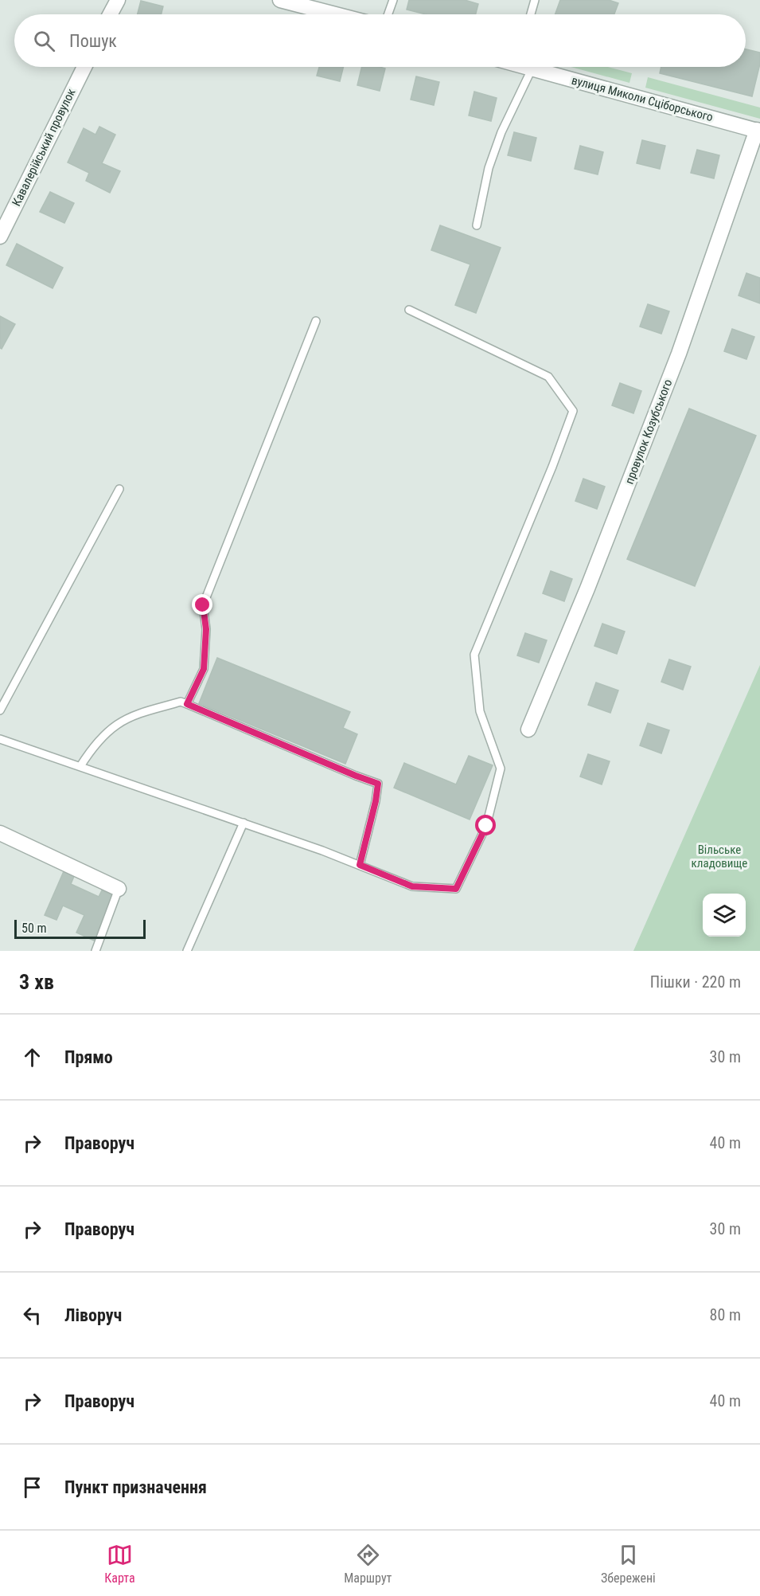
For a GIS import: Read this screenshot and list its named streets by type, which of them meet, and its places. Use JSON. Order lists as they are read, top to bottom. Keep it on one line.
{"streets":{"street":["вулиця Миколи Сціборського","Кавалерійський провулок","провулок Козубського"]},"crossings":[["вулиця Миколи Сціборського","провулок Козубського"]],"parks":["Вільське кладовище"],"scale_bar":"50 m","page":{"search":"Пошук","scale":"50 m","heading":["3 хв","Пішки · 220 m"],"list":[["Прямо","30 m"],["Праворуч","40 m"],["Праворуч","30 m"],["Ліворуч","80 m"],["Праворуч","40 m"],"Пункт призначення"],"nav":["Карта","Маршрут","Збережені"]}}
